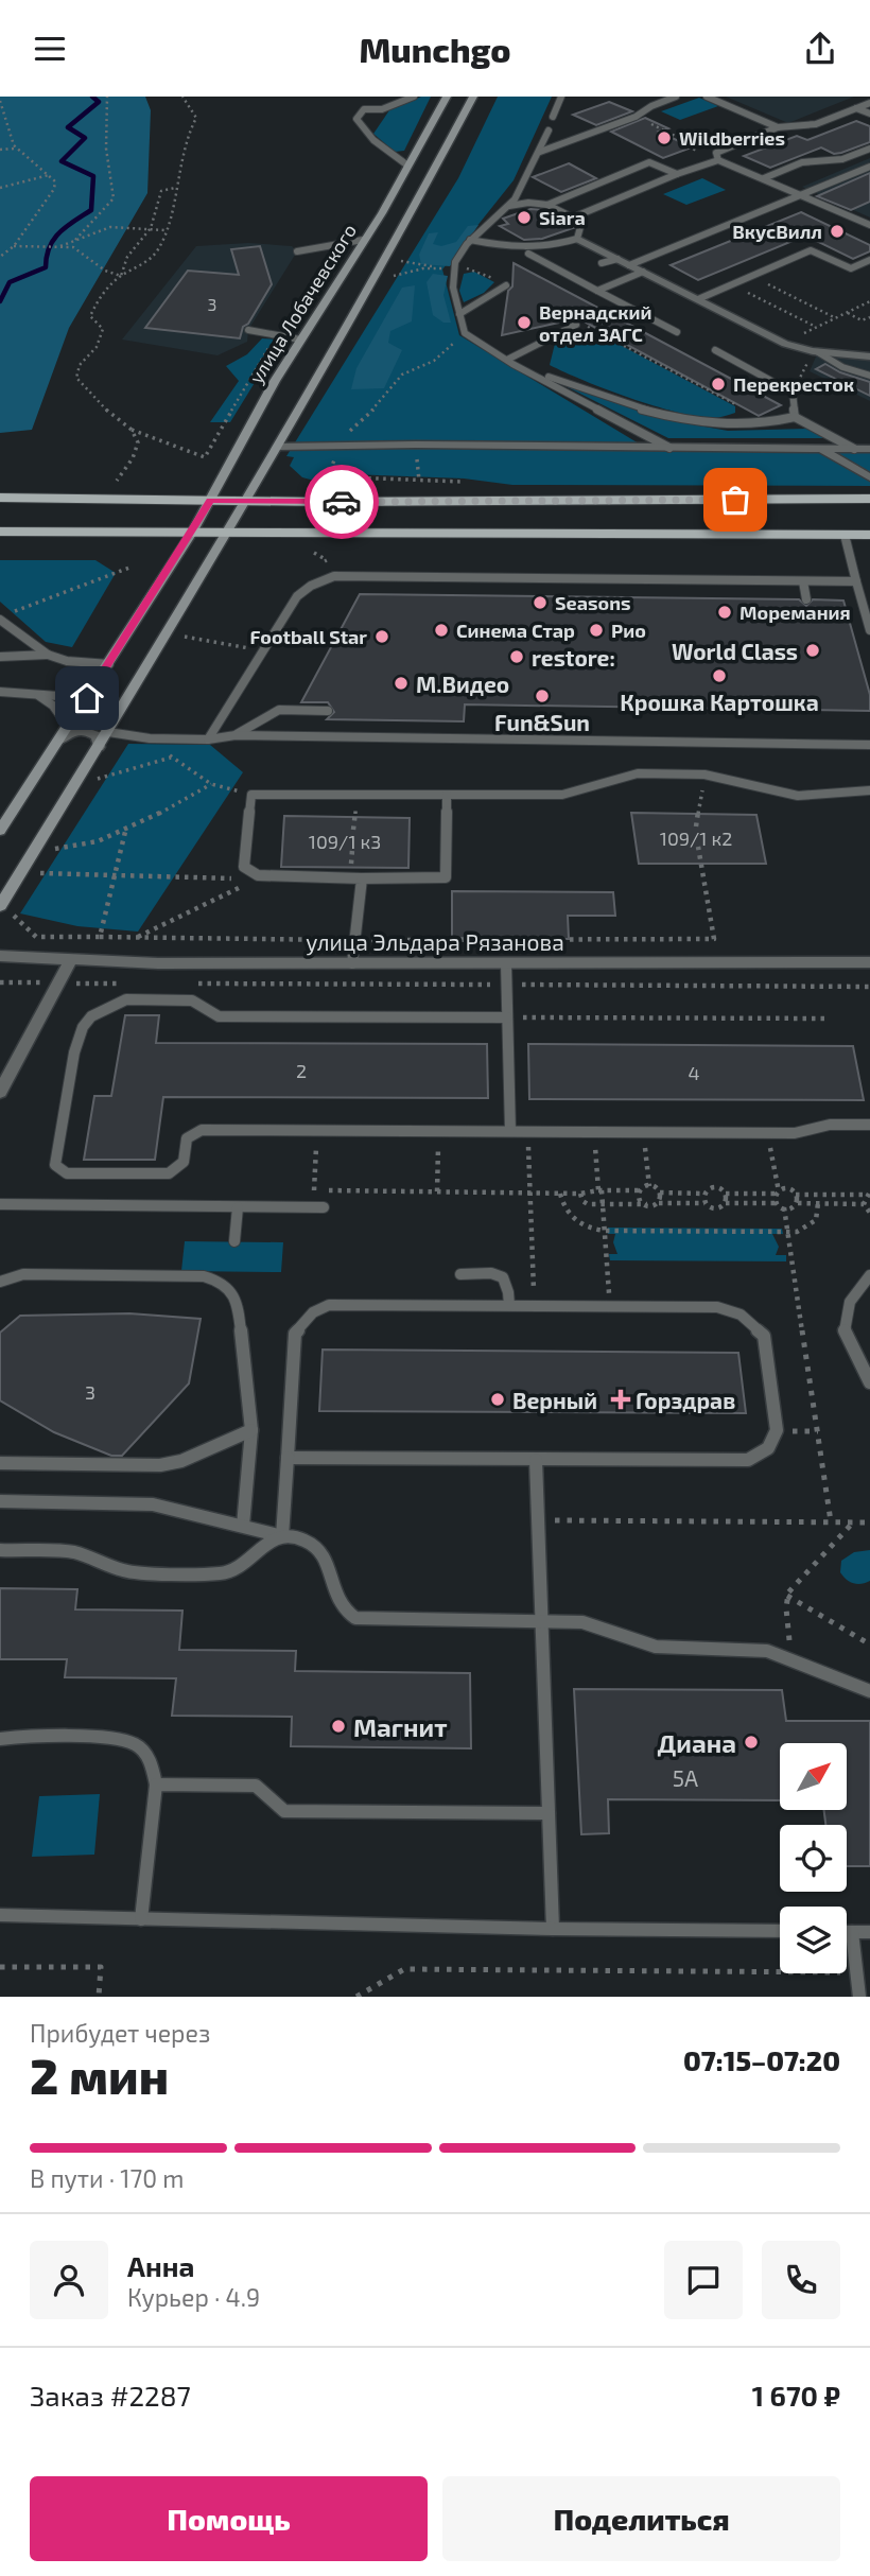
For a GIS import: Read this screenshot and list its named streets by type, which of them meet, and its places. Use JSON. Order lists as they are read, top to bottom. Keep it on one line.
{"streets":{"main road":["улица Лобачевского"],"street":["улица Эльдара Рязанова"]},"places":{"other":["Wildberries","Siara","ВкусВилл","Вернадский отдел ЗАГС","Перекресток","Seasons","Моремания","Синема Стар","Рио","Football Star","World Class","restore:","Крошка Картошка","М.Видео","Fun&Sun","Верный","Магнит","Диана"],"health":["Горздрав"]},"house_numbers":["3","109/1 к2","109/1 к3","2","4","3","5А"],"north":"top right","page":{"header":"Munchgo","heading":["2 мин","Прибудет через","07:15–07:20"],"panel":["Анна","Курьер · 4.9","Заказ #2287","1 670 ₽"],"bar":"В пути · 170 m","buttons":["Помощь","Поделиться"]}}
